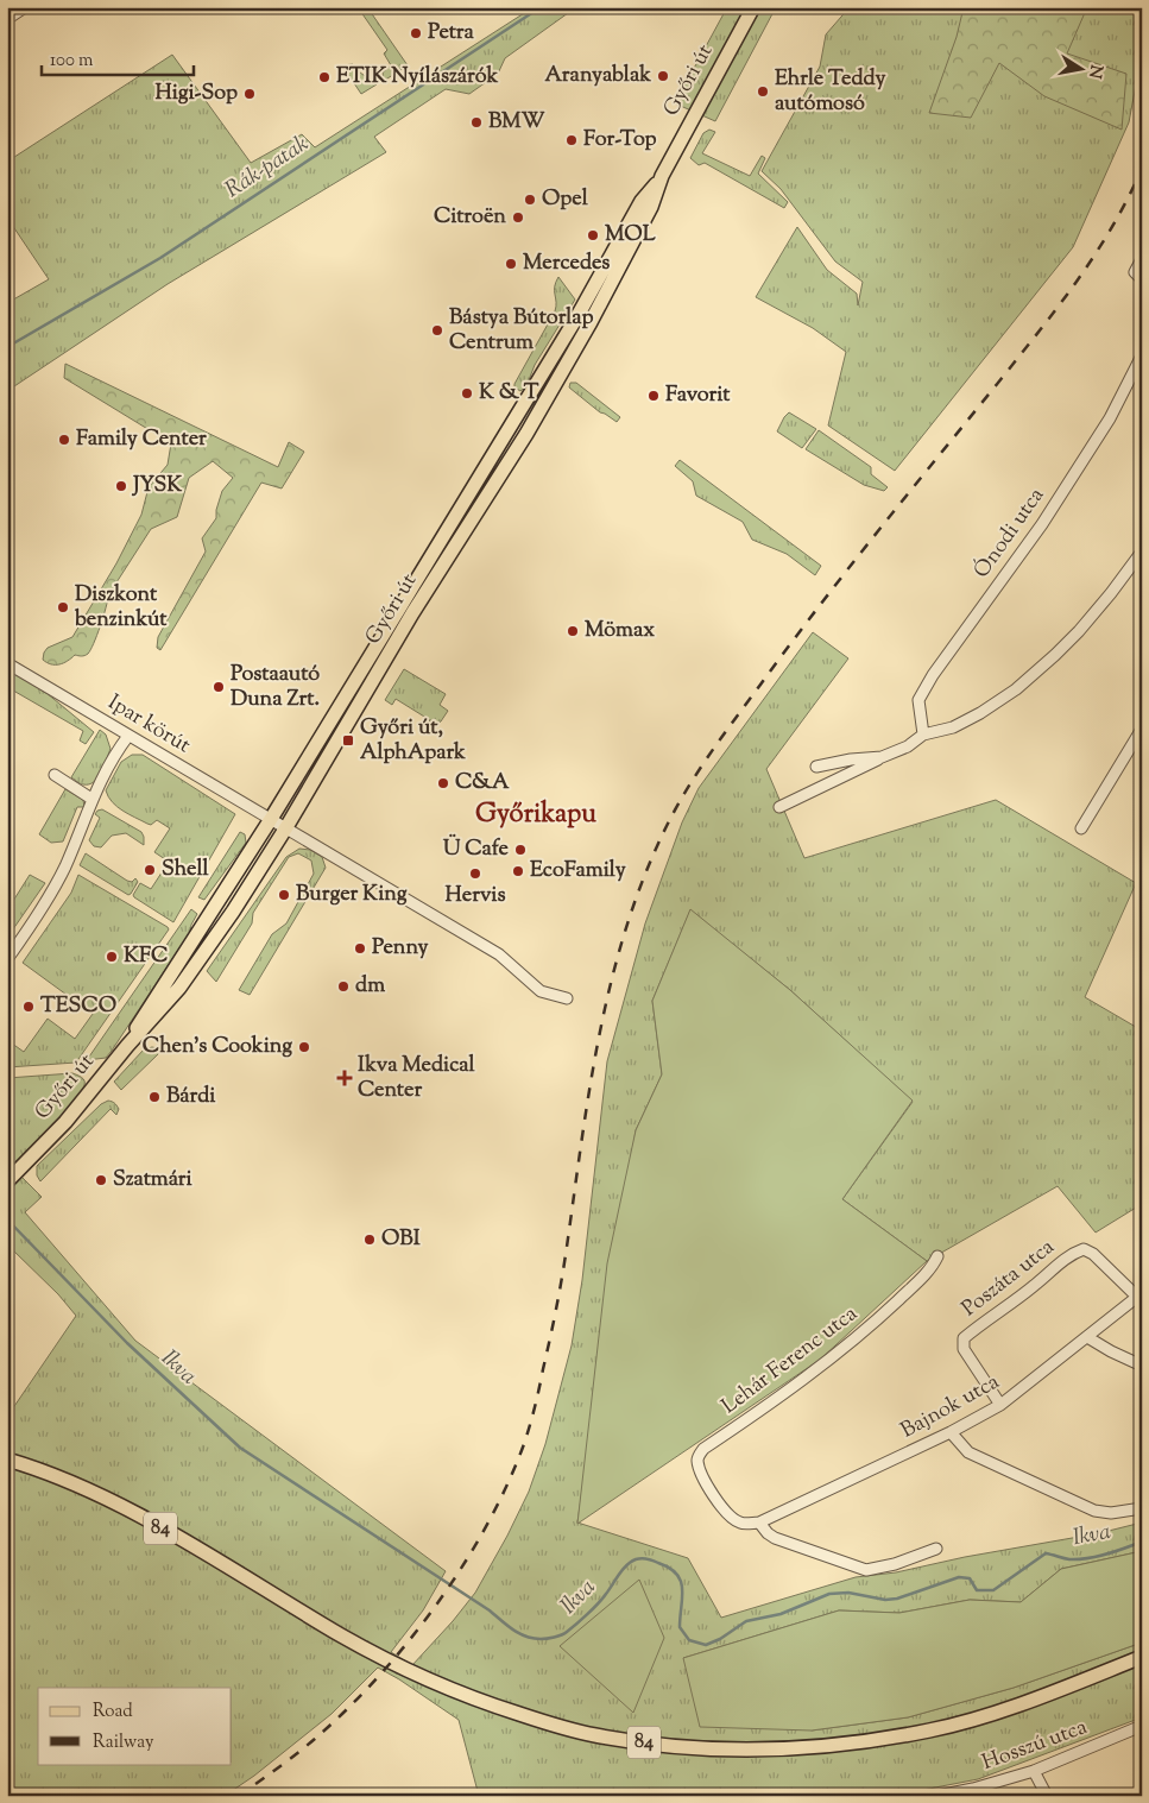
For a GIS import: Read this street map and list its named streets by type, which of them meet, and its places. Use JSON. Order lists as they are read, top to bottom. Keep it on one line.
{"streets":{"main road":["Győri út","84"],"street":["Ónodi utca","Ipar körút","Poszáta utca","Lehár Ferenc utca","Bajnok utca","Hosszú utca"]},"crossings":[["Győri út","Ipar körút"],["Poszáta utca","Bajnok utca"],["Lehár Ferenc utca","Bajnok utca"]],"districts":["Győrikapu"],"water":["Rák-patak","Ikva"],"places":{"other":["Petra","Aranyablak","ETIK Nyílászárók","Ehrle Teddy autómosó","Higi-Sop","BMW","For-Top","Opel","Citroën","MOL","Mercedes","Bástya Bútorlap Centrum","K & T","Favorit","Family Center","JYSK","Diszkont benzinkút","Mömax","Postaautó Duna Zrt.","C&A","Ü Cafe","Shell","EcoFamily","Hervis","Burger King","Penny","KFC","dm","TESCO","Chen's Cooking","Bárdi","Szatmári","OBI"],"transit":["Győri út, AlphApark"],"health":["Ikva Medical Center"]},"legend":["Road","Railway"],"scale_bar":"100 m","north":"right"}
